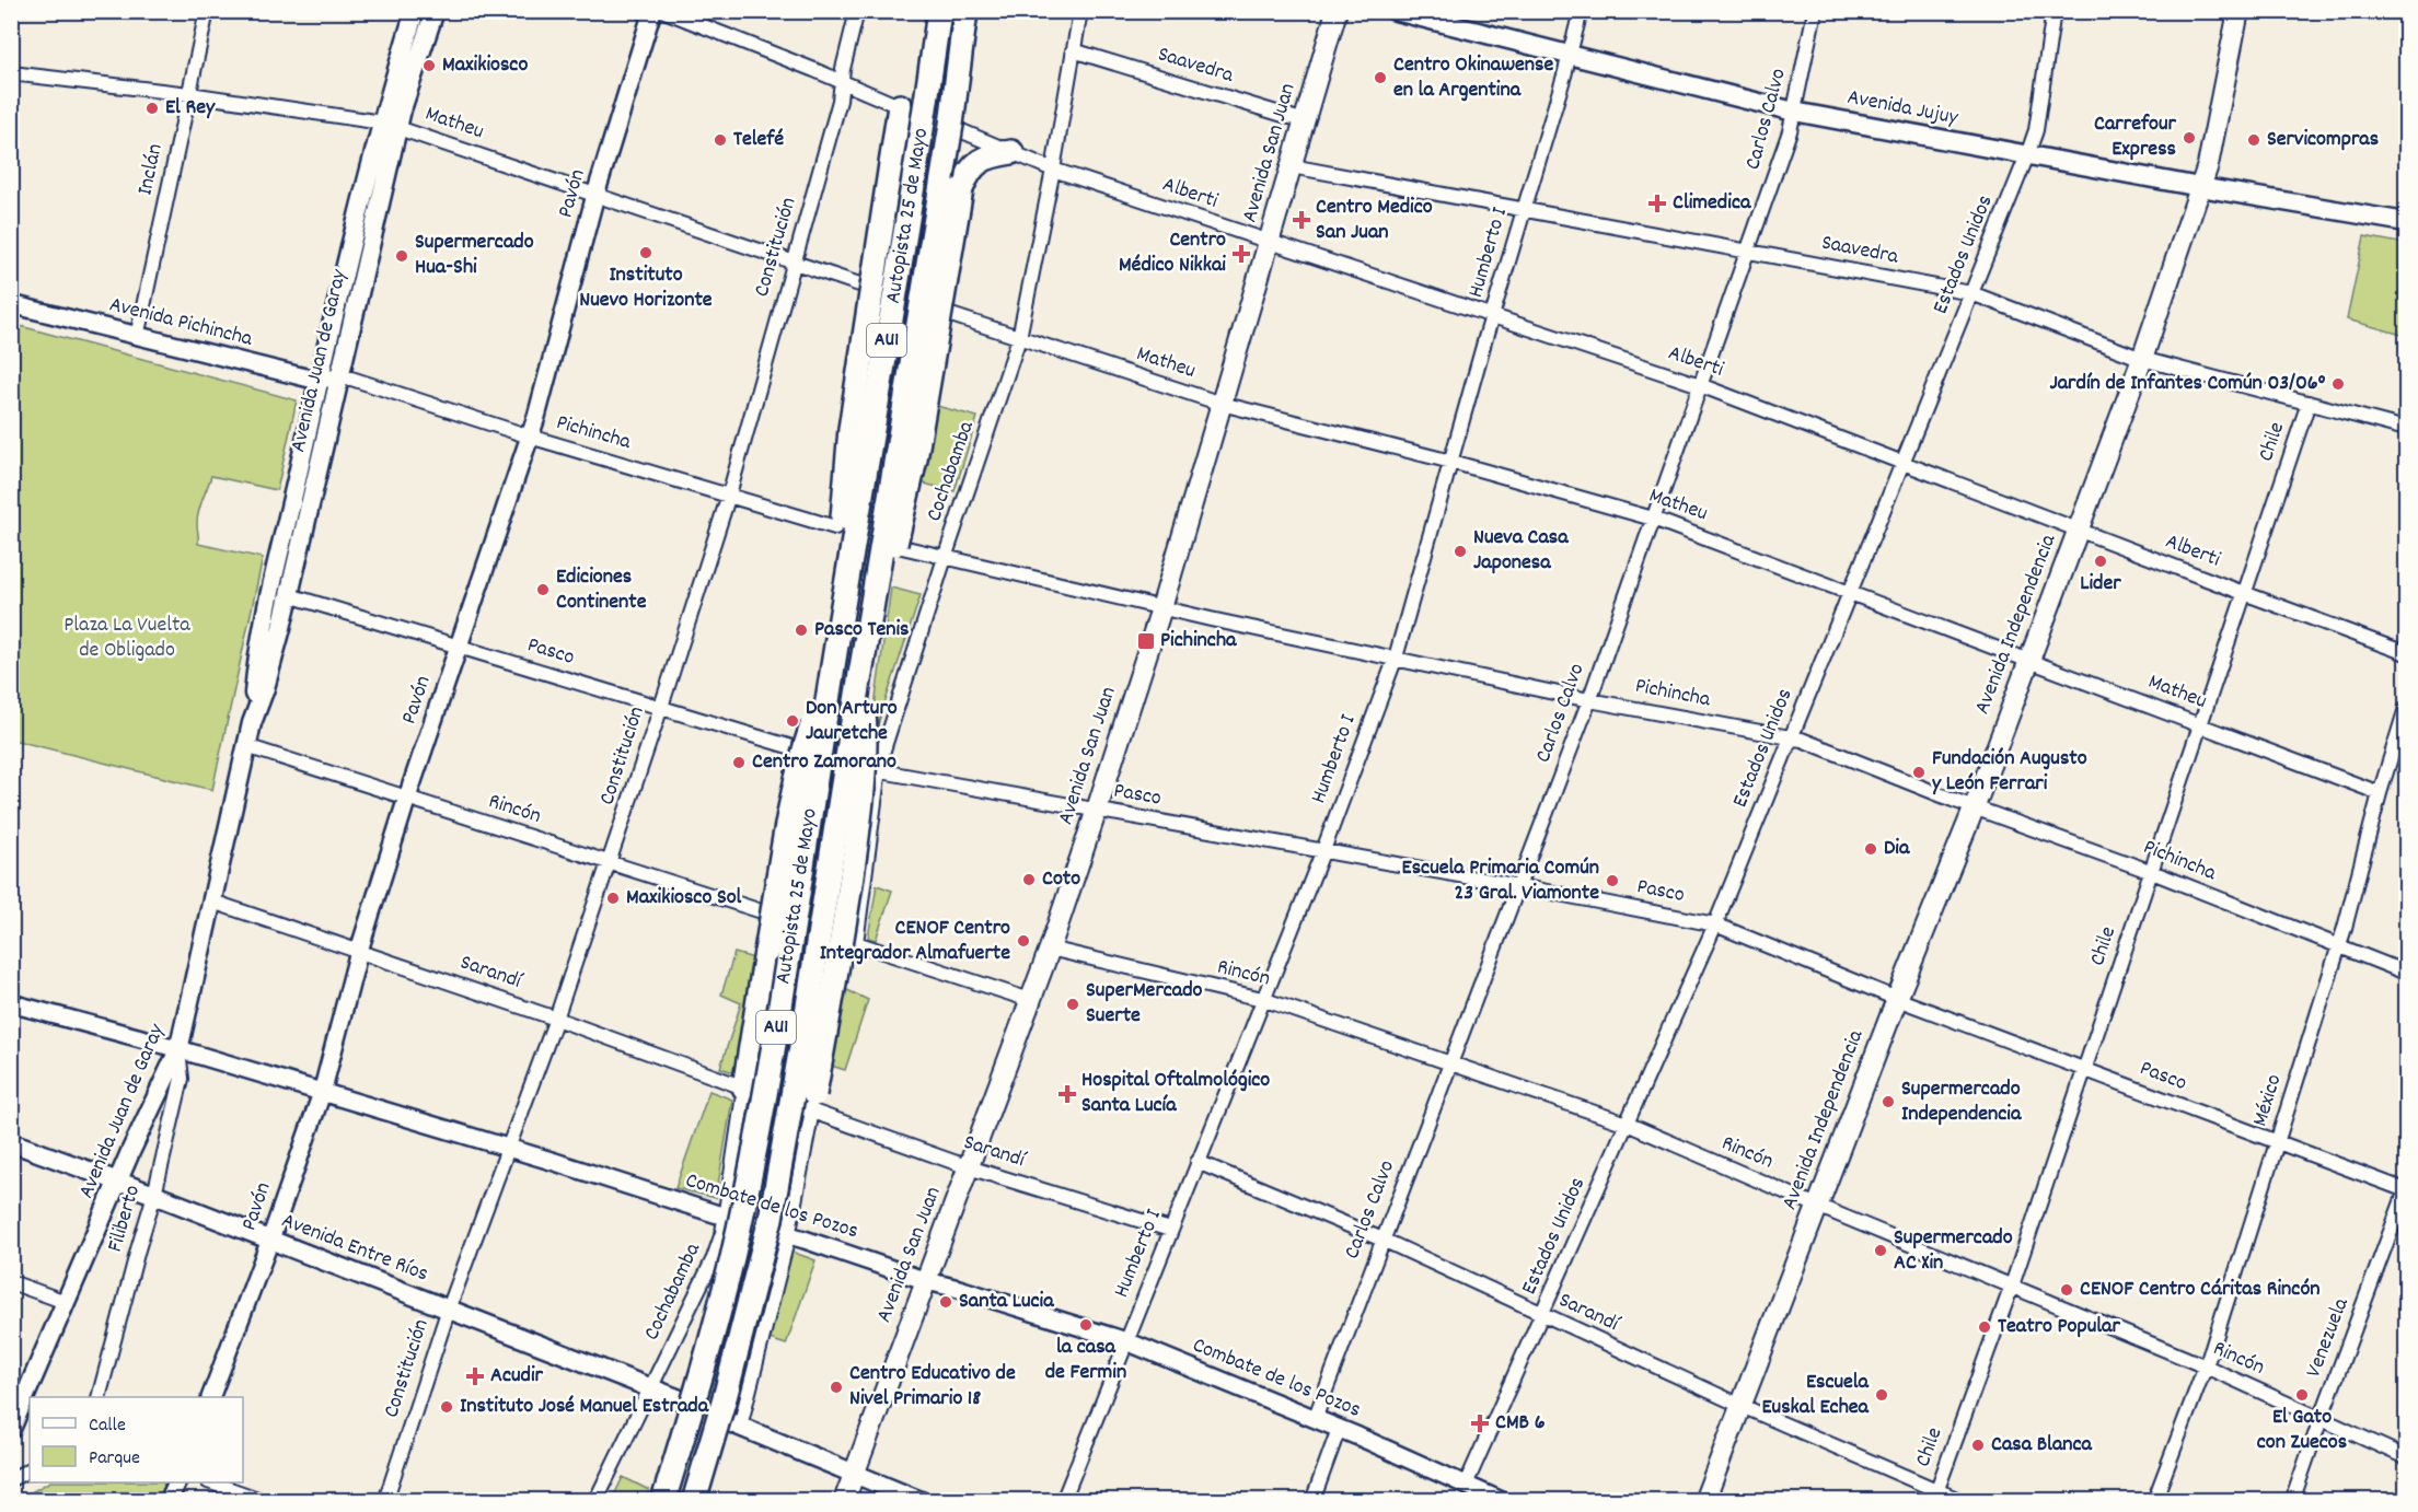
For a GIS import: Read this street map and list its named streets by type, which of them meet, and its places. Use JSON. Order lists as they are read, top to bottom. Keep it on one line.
{"streets":{"highway":["Autopista 25 de Mayo","AU1"],"main road":["Avenida Jujuy","Avenida San Juan","Avenida Juan de Garay","Avenida Independencia","Avenida Entre Ríos"],"street":["Saavedra","Carlos Calvo","Matheu","Inclán","Pavón","Alberti","Constitución","Humberto I","Estados Unidos","Avenida Pichincha","Pichincha","Chile","Cochabamba","Pasco","Rincón","Sarandí","México","Combate de los Pozos","Filiberto","Venezuela"]},"crossings":[["Saavedra","Carlos Calvo"],["Saavedra","Avenida San Juan"],["Saavedra","Humberto I"],["Saavedra","Estados Unidos"],["Saavedra","Chile"],["Saavedra","Cochabamba"],["Saavedra","Avenida Independencia"],["Avenida Jujuy","Carlos Calvo"],["Avenida Jujuy","Humberto I"],["Avenida Jujuy","Estados Unidos"],["Avenida Jujuy","Avenida Independencia"],["Carlos Calvo","Matheu"],["Carlos Calvo","Alberti"],["Carlos Calvo","Pichincha"],["Carlos Calvo","Pasco"],["Carlos Calvo","Rincón"],["Carlos Calvo","Sarandí"],["Carlos Calvo","Combate de los Pozos"],["Matheu","Avenida San Juan"],["Matheu","Inclán"],["Matheu","Pavón"],["Matheu","Constitución"],["Matheu","Humberto I"],["Matheu","Estados Unidos"],["Matheu","Avenida Juan de Garay"],["Matheu","Chile"],["Matheu","Cochabamba"],["Matheu","Avenida Independencia"],["Matheu","México"],["Avenida San Juan","Alberti"],["Avenida San Juan","Pichincha"],["Avenida San Juan","Cochabamba"],["Avenida San Juan","Pasco"],["Avenida San Juan","Rincón"],["Avenida San Juan","Sarandí"],["Avenida San Juan","Combate de los Pozos"],["Inclán","Avenida Pichincha"],["Pavón","Pichincha"],["Pavón","Pasco"],["Pavón","Rincón"],["Pavón","Sarandí"],["Pavón","Combate de los Pozos"],["Pavón","Avenida Entre Ríos"],["Alberti","Humberto I"],["Alberti","Estados Unidos"],["Alberti","Chile"],["Alberti","Cochabamba"],["Alberti","Avenida Independencia"],["Constitución","Pichincha"],["Constitución","Pasco"],["Constitución","Rincón"],["Constitución","Sarandí"],["Constitución","Combate de los Pozos"],["Constitución","Avenida Entre Ríos"],["Humberto I","Pichincha"],["Humberto I","Pasco"],["Humberto I","Rincón"],["Humberto I","Sarandí"],["Humberto I","Combate de los Pozos"],["Estados Unidos","Pichincha"],["Estados Unidos","Pasco"],["Estados Unidos","Rincón"],["Estados Unidos","Sarandí"],["Estados Unidos","Combate de los Pozos"],["Avenida Pichincha","Avenida Juan de Garay"],["Avenida Pichincha","Pichincha"],["Avenida Juan de Garay","Pichincha"],["Avenida Juan de Garay","Pasco"],["Avenida Juan de Garay","Rincón"],["Avenida Juan de Garay","Sarandí"],["Avenida Juan de Garay","Combate de los Pozos"],["Avenida Juan de Garay","Filiberto"],["Avenida Juan de Garay","Avenida Entre Ríos"],["Pichincha","Chile"],["Pichincha","Cochabamba"],["Pichincha","Avenida Independencia"],["Pichincha","México"],["Chile","Pasco"],["Chile","Rincón"],["Chile","Sarandí"],["Cochabamba","Pasco"],["Cochabamba","Sarandí"],["Cochabamba","Combate de los Pozos"],["Cochabamba","Avenida Entre Ríos"],["Avenida Independencia","Pasco"],["Avenida Independencia","Rincón"],["Avenida Independencia","Sarandí"],["Pasco","México"],["Pasco","Venezuela"],["Rincón","México"],["Rincón","Venezuela"],["Combate de los Pozos","Filiberto"],["Filiberto","Avenida Entre Ríos"]],"parks":["Plaza La Vuelta de Obligado"],"places":{"other":["Maxikiosco","Centro Okinawense en la Argentina","El Rey","Carrefour Express","Telefé","Servicompras","Instituto Nuevo Horizonte","Supermercado Hua-Shi","Jardín de Infantes Común 03/06°","Nueva Casa Japonesa","Lider","Ediciones Continente","Pasco Tenis","Don Arturo Jauretche","Centro Zamorano","Fundación Augusto y León Ferrari","Dia","Coto","Escuela Primaria Común 23 Gral. Viamonte","Maxikiosco Sol","CENOF Centro Integrador Almafuerte","SuperMercado Suerte","Supermercado Independencia","Supermercado AC Xin","CENOF Centro Cáritas Rincón","Santa Lucia","la casa de Fermin","Teatro Popular","Centro Educativo de Nivel Primario 18","Escuela Euskal Echea","El Gato con Zuecos","Instituto José Manuel Estrada","Casa Blanca"],"health":["Climedica","Centro Medico San Juan","Centro Médico Nikkai","Hospital Oftalmológico Santa Lucía","Acudir","CMB 6"],"transit":["Pichincha"]},"legend":["Calle","Parque"]}
